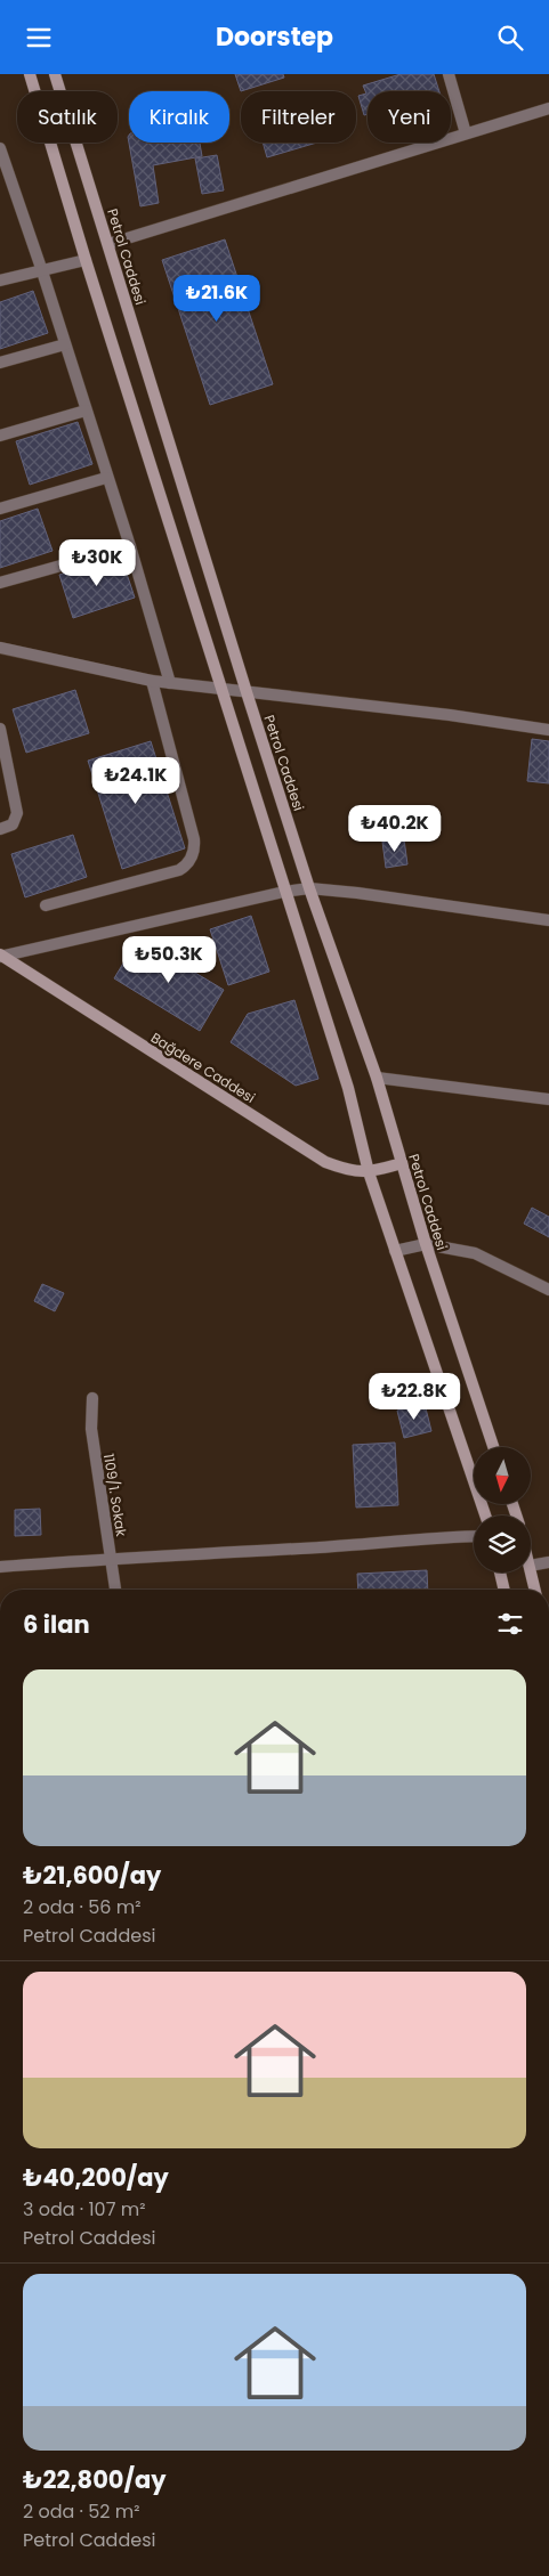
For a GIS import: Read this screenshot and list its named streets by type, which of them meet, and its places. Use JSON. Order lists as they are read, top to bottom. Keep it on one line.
{"streets":{"main road":["Petrol Caddesi","Bağdere Caddesi"],"street":["1109/1. Sokak"]},"crossings":[["Petrol Caddesi","Bağdere Caddesi"]],"north":"bottom","page":{"header":"Doorstep","chip":["Satılık","Kiralık","Filtreler","Yeni"],"price":["₺21.6K","₺30K","₺24.1K","₺40.2K","₺50.3K","₺22.8K"],"heading":"6 ilan","list":[{"name":"₺21,600/ay","note":"2 oda · 56 m² · Petrol Caddesi"},{"name":"₺40,200/ay","note":"3 oda · 107 m² · Petrol Caddesi"},{"name":"₺22,800/ay","note":"2 oda · 52 m² · Petrol Caddesi"}]}}
